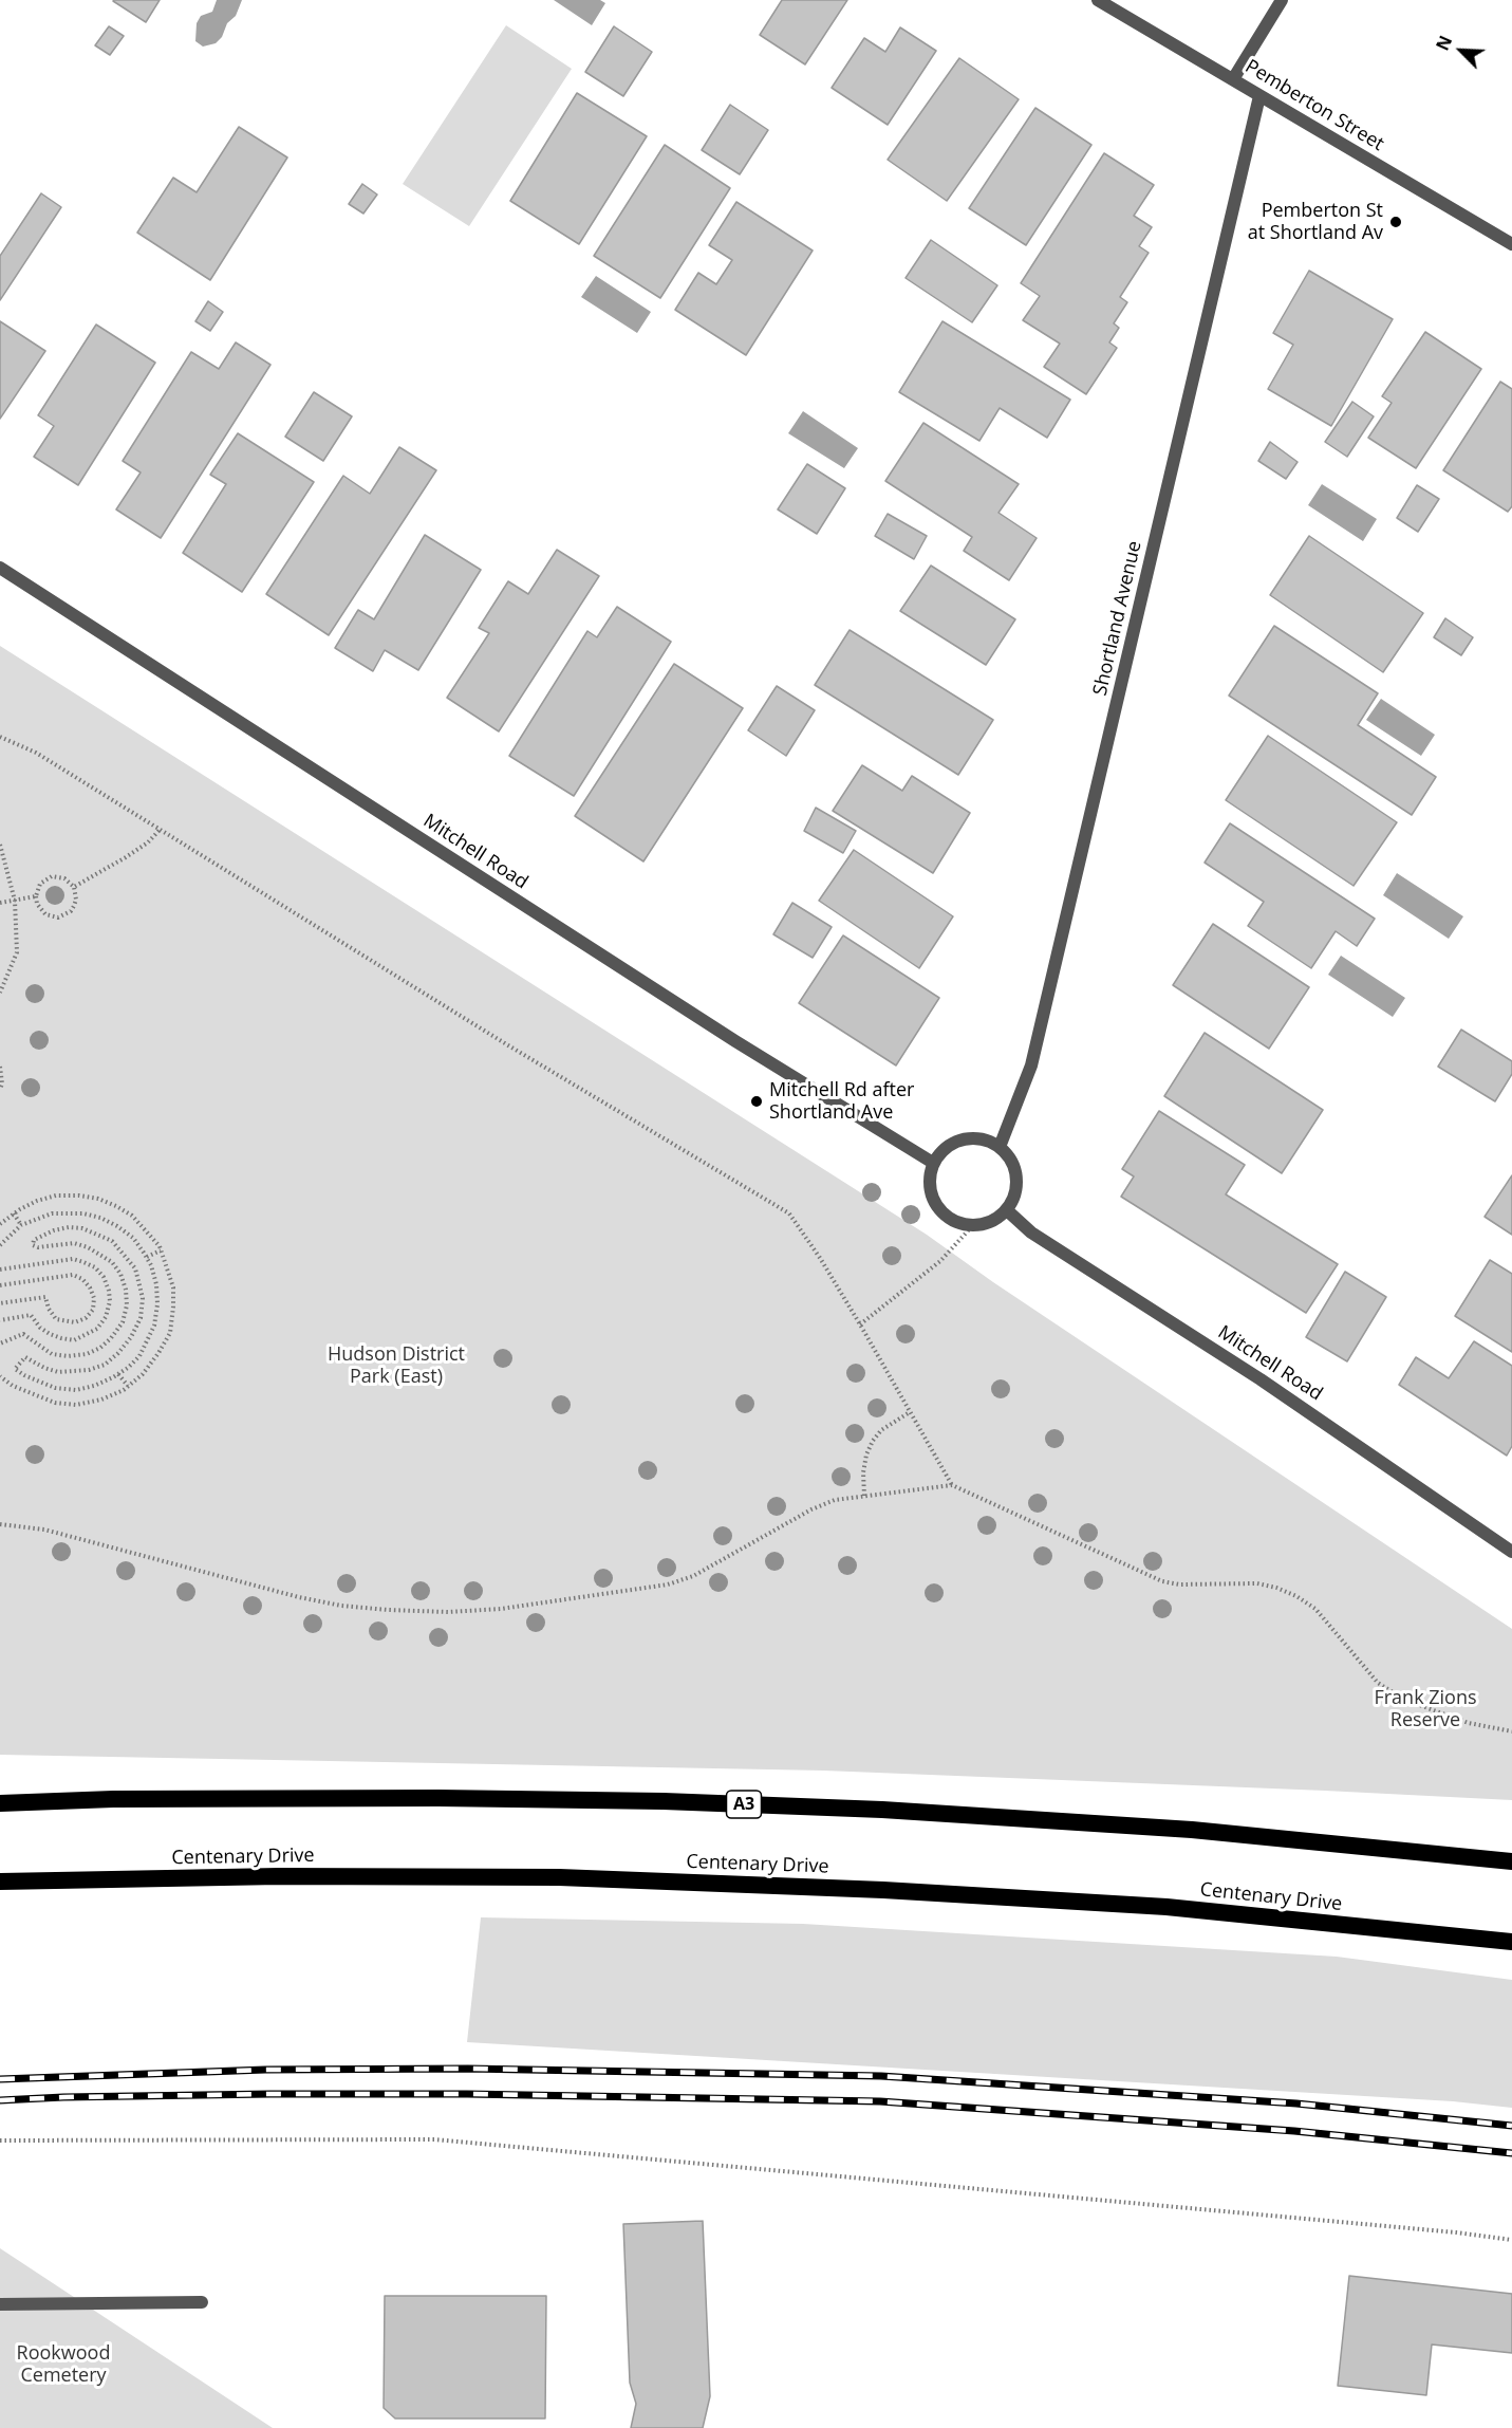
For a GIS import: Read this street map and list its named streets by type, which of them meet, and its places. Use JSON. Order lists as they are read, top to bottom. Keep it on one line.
{"streets":{"highway":["A3","Centenary Drive"],"street":["Pemberton Street","Shortland Avenue","Mitchell Road"]},"crossings":[["Pemberton Street","Shortland Avenue"],["Shortland Avenue","Mitchell Road"]],"parks":["Hudson District Park (East)","Frank Zions Reserve","Rookwood Cemetery"],"places":["Pemberton St at Shortland Av","Mitchell Rd after Shortland Ave"],"north":"top left"}
